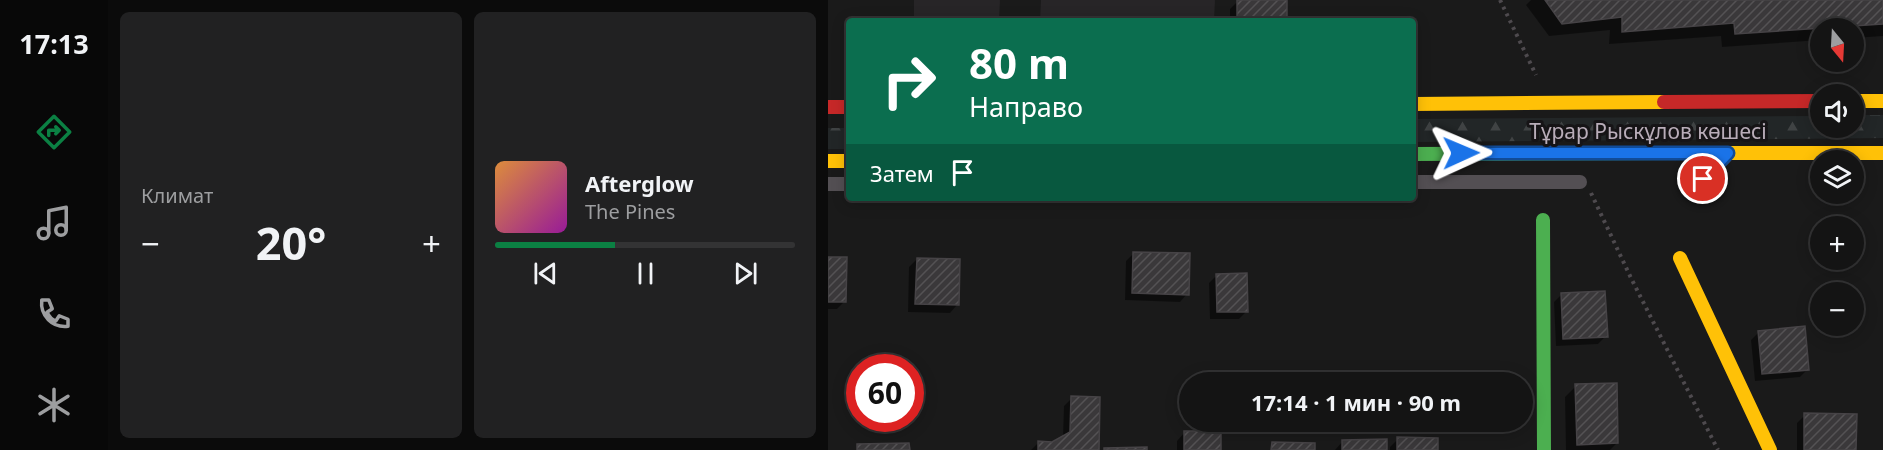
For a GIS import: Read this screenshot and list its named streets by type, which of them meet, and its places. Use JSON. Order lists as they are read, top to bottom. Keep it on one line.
{"streets":{"main road":["Тұрар Рыскұлов көшесі"]},"north":"bottom","page":{"tabs":"17:13","tile":"Климат","map_buttons":["+","−"],"turn":["80 m","Направо"],"then":"Затем","song":["Afterglow","The Pines"],"heat":["−","20°","+"],"limit":"60","trip":"17:14 · 1 мин · 90 m"}}
